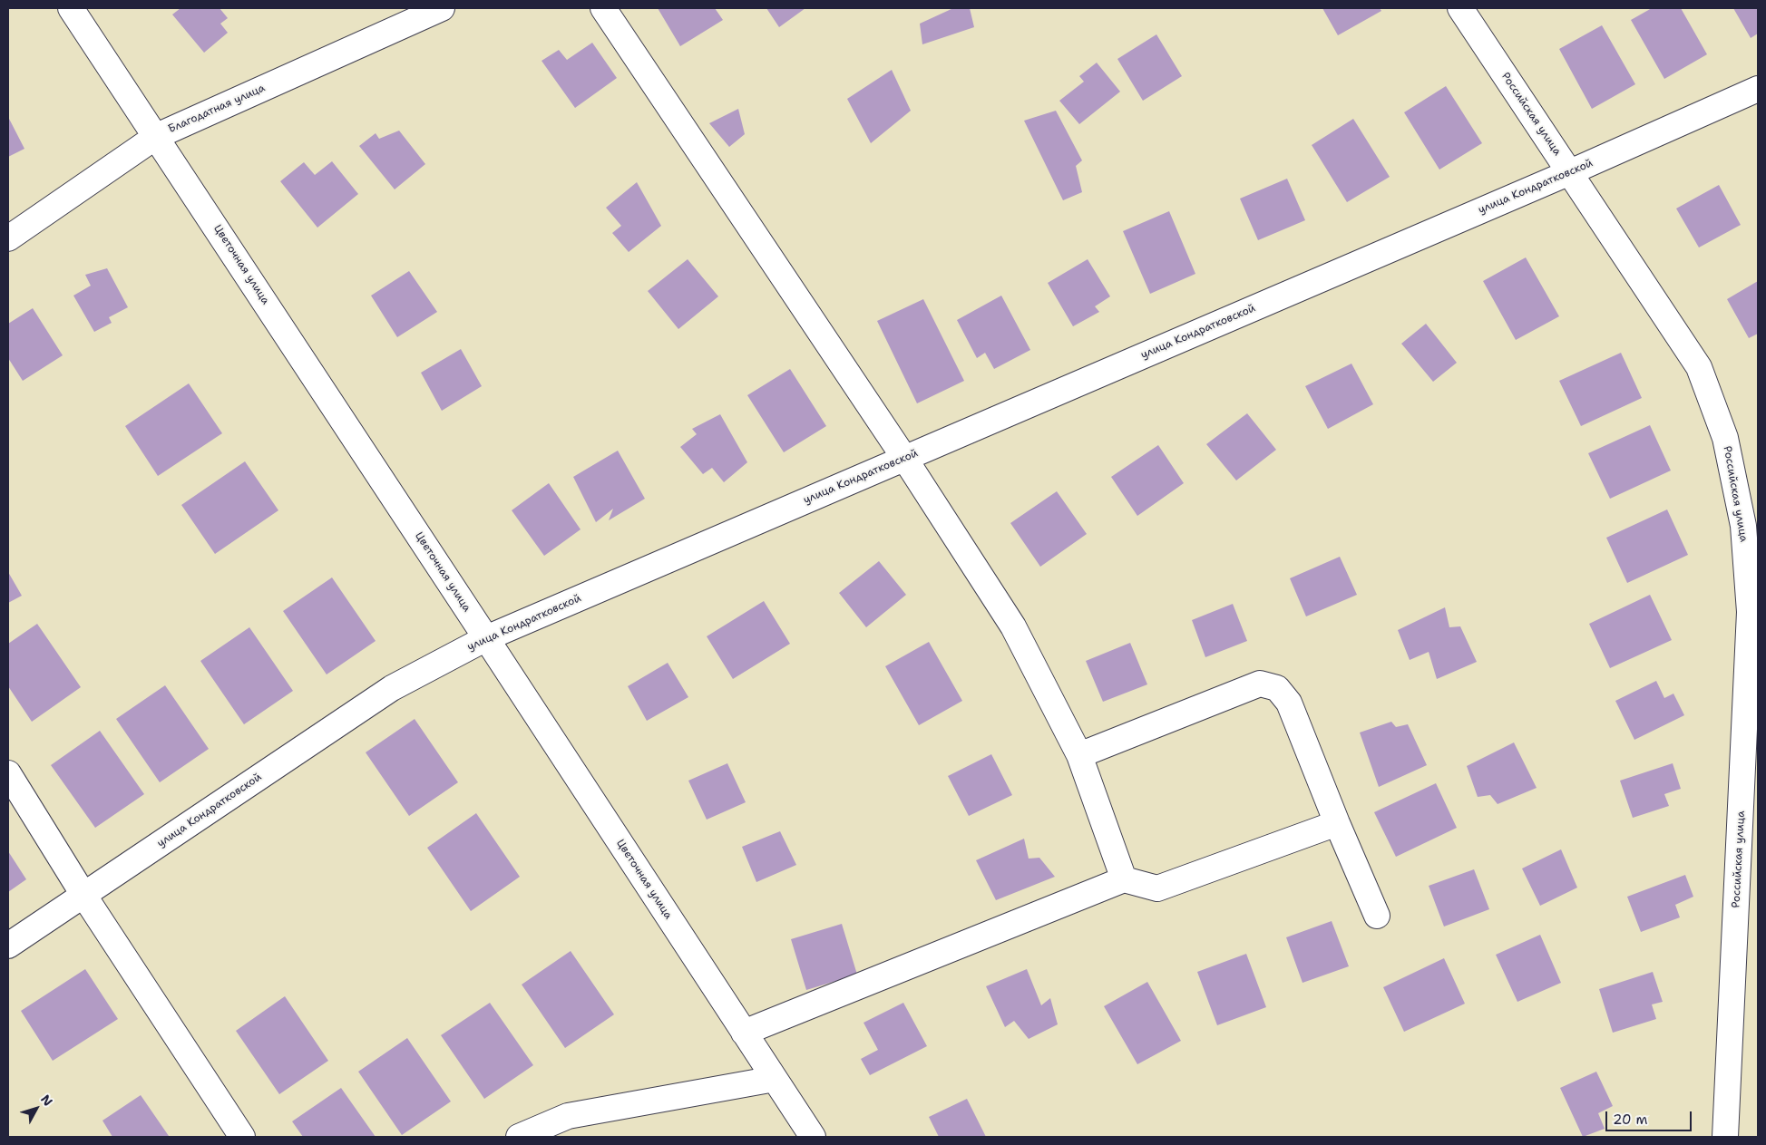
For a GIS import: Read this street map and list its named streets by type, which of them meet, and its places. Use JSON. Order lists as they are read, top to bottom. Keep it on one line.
{"streets":{"street":["Благодатная улица","Российская улица","улица Кондратковской","Цветочная улица"]},"crossings":[["Благодатная улица","Цветочная улица"],["Российская улица","улица Кондратковской"],["улица Кондратковской","Цветочная улица"]],"scale_bar":"20 m","north":"top right"}
